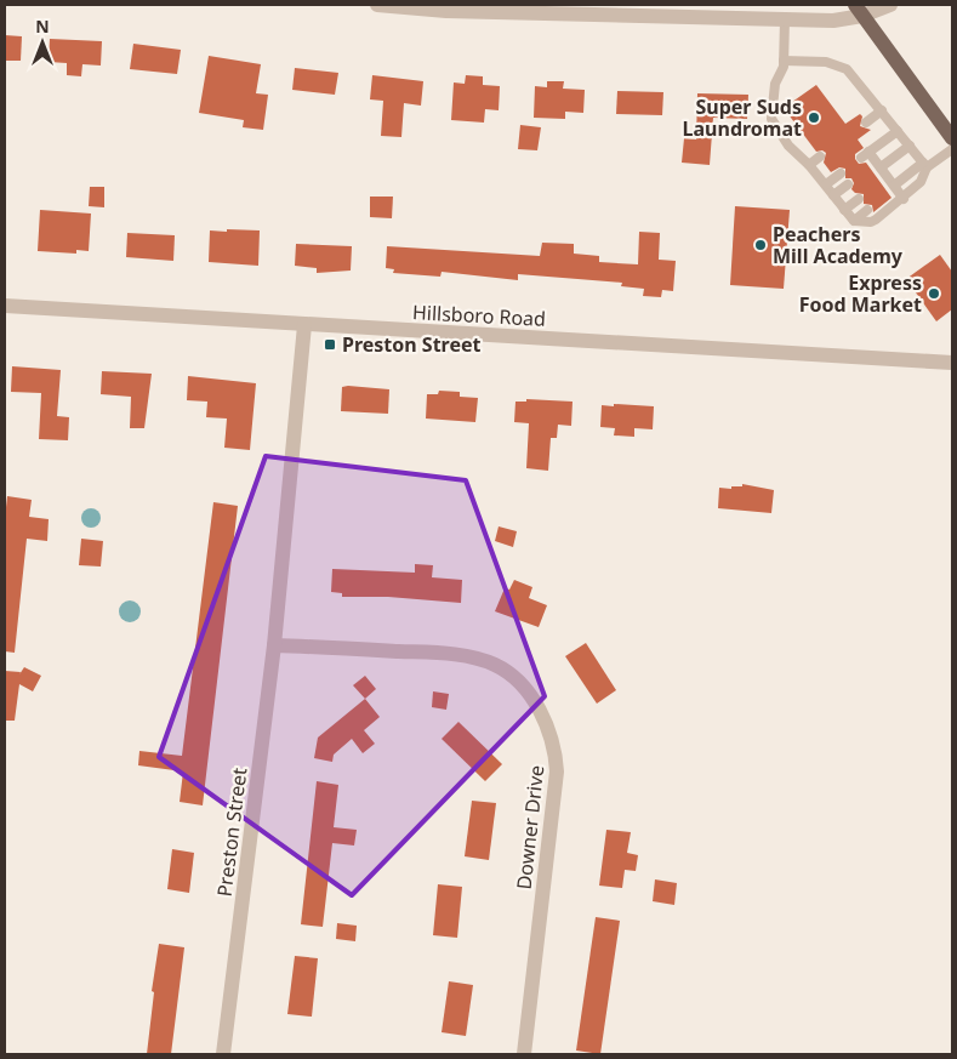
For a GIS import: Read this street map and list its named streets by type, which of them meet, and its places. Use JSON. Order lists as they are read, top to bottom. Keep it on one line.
{"streets":{"street":["Hillsboro Road","Downer Drive","Preston Street"]},"crossings":[["Hillsboro Road","Preston Street"],["Downer Drive","Preston Street"]],"places":{"other":["Super Suds Laundromat","Peachers Mill Academy","Express Food Market"],"transit":["Preston Street"]},"north":"top"}
